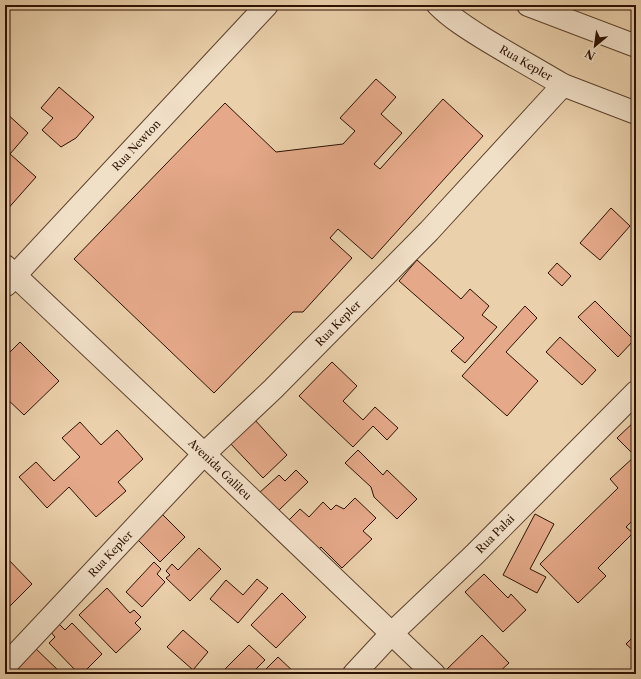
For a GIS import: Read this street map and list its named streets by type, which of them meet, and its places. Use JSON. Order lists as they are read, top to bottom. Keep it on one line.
{"streets":{"street":["Rua Kepler","Rua Newton","Avenida Galileu","Rua Palai"]},"crossings":[["Rua Kepler","Avenida Galileu"],["Rua Newton","Avenida Galileu"],["Avenida Galileu","Rua Palai"]],"north":"bottom left"}
